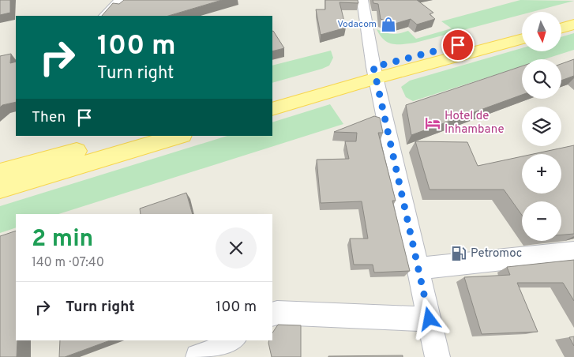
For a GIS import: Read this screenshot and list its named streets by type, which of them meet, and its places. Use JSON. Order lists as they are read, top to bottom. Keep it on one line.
{"places":{"shop":["Vodacom"],"hotel":["Hotel de Inhambane"],"fuel station":["Petromoc"]},"north":"bottom","page":{"map_buttons":["+","−"],"turn":["100 m","Turn right"],"then":"Then","heading":["2 min","140 m · 07:40"],"list":[{"name":"Turn right","value":"100 m"}]}}
